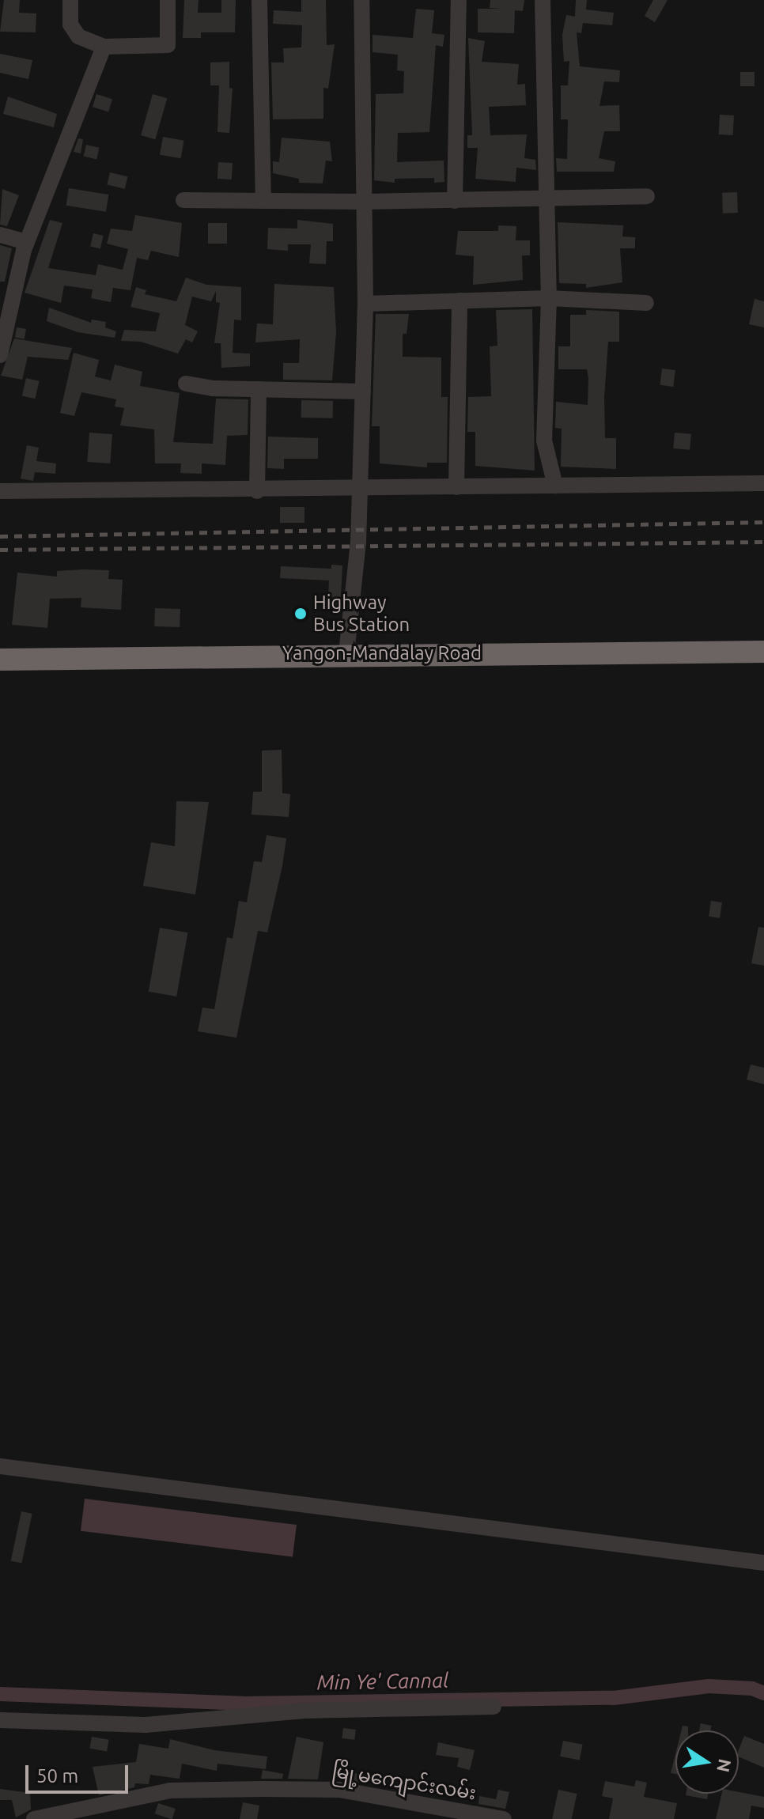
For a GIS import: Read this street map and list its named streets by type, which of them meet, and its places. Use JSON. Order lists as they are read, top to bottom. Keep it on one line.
{"streets":{"highway":["Yangon-Mandalay Road"],"street":["မြို့မကျောင်းလမ်း"]},"water":["Min Ye' Cannal"],"places":["Highway Bus Station"],"scale_bar":"50 m","north":"right"}
